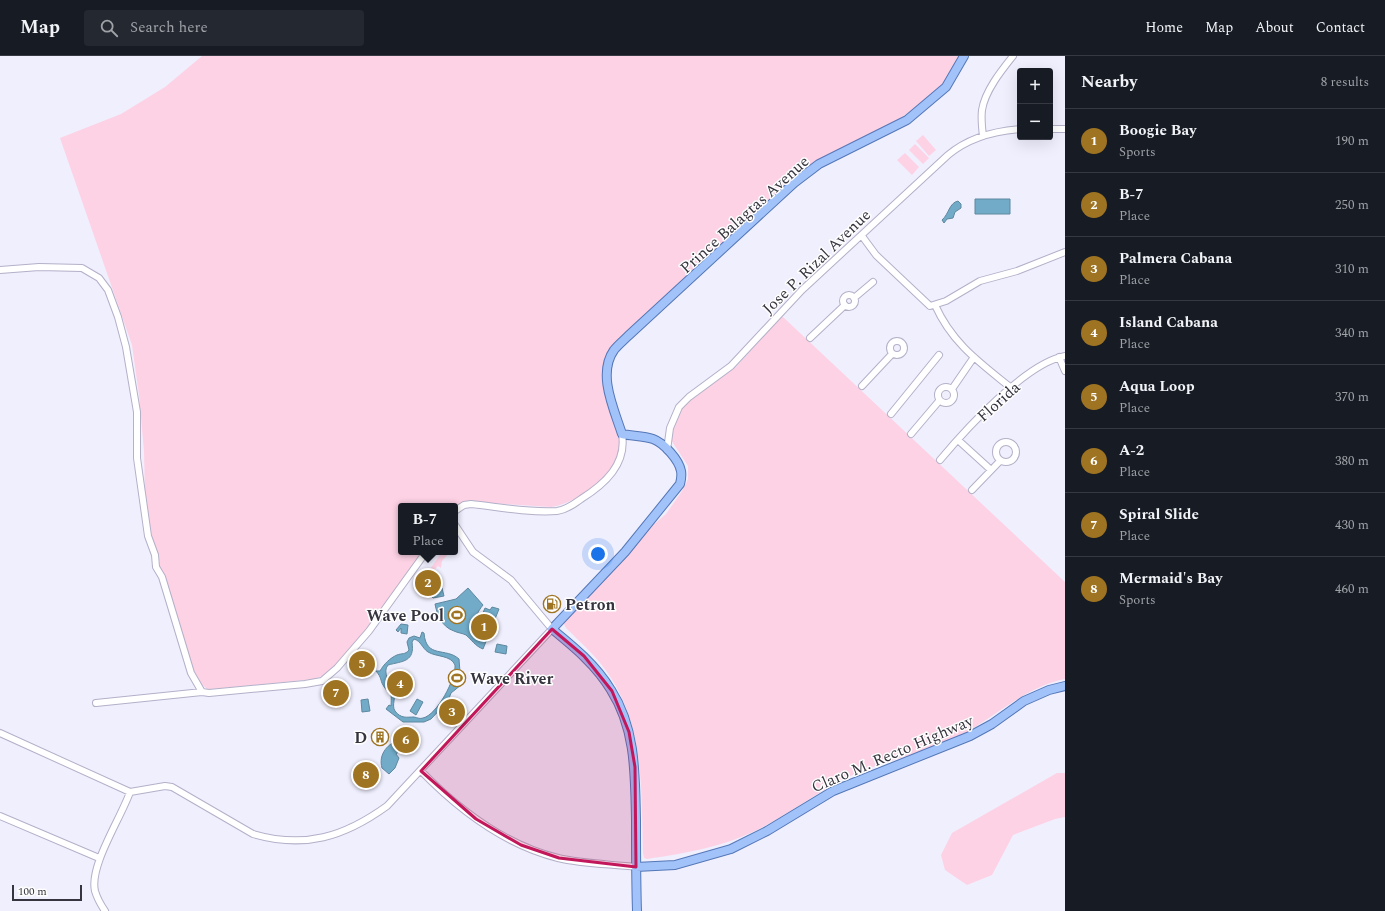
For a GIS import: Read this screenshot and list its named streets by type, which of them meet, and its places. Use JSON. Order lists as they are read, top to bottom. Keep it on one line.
{"streets":{"main road":["Prince Balagtas Avenue","Claro M. Recto Highway"],"street":["Jose P. Rizal Avenue","Florida"]},"places":{"fuel station":["Petron"],"sports":["Wave Pool","Wave River"],"building":["D"]},"scale_bar":"100 m","page":{"header":"Map","search":"Search here","nav":["Home","Map","About","Contact"],"heading":["Nearby","8 results"],"map_buttons":["+","−"],"list":[{"mark":"1","name":"Boogie Bay","note":"Sports","value":"190 m"},{"mark":"2","name":"B-7","note":"Place","value":"250 m"},{"mark":"3","name":"Palmera Cabana","note":"Place","value":"310 m"},{"mark":"4","name":"Island Cabana","note":"Place","value":"340 m"},{"mark":"5","name":"Aqua Loop","note":"Place","value":"370 m"},{"mark":"6","name":"A-2","note":"Place","value":"380 m"},{"mark":"7","name":"Spiral Slide","note":"Place","value":"430 m"},{"mark":"8","name":"Mermaid's Bay","note":"Sports","value":"460 m"}],"popup":["B-7","Place"],"pins":["2","1","5","4","7","3","6","8"],"scale":"100 m"}}
